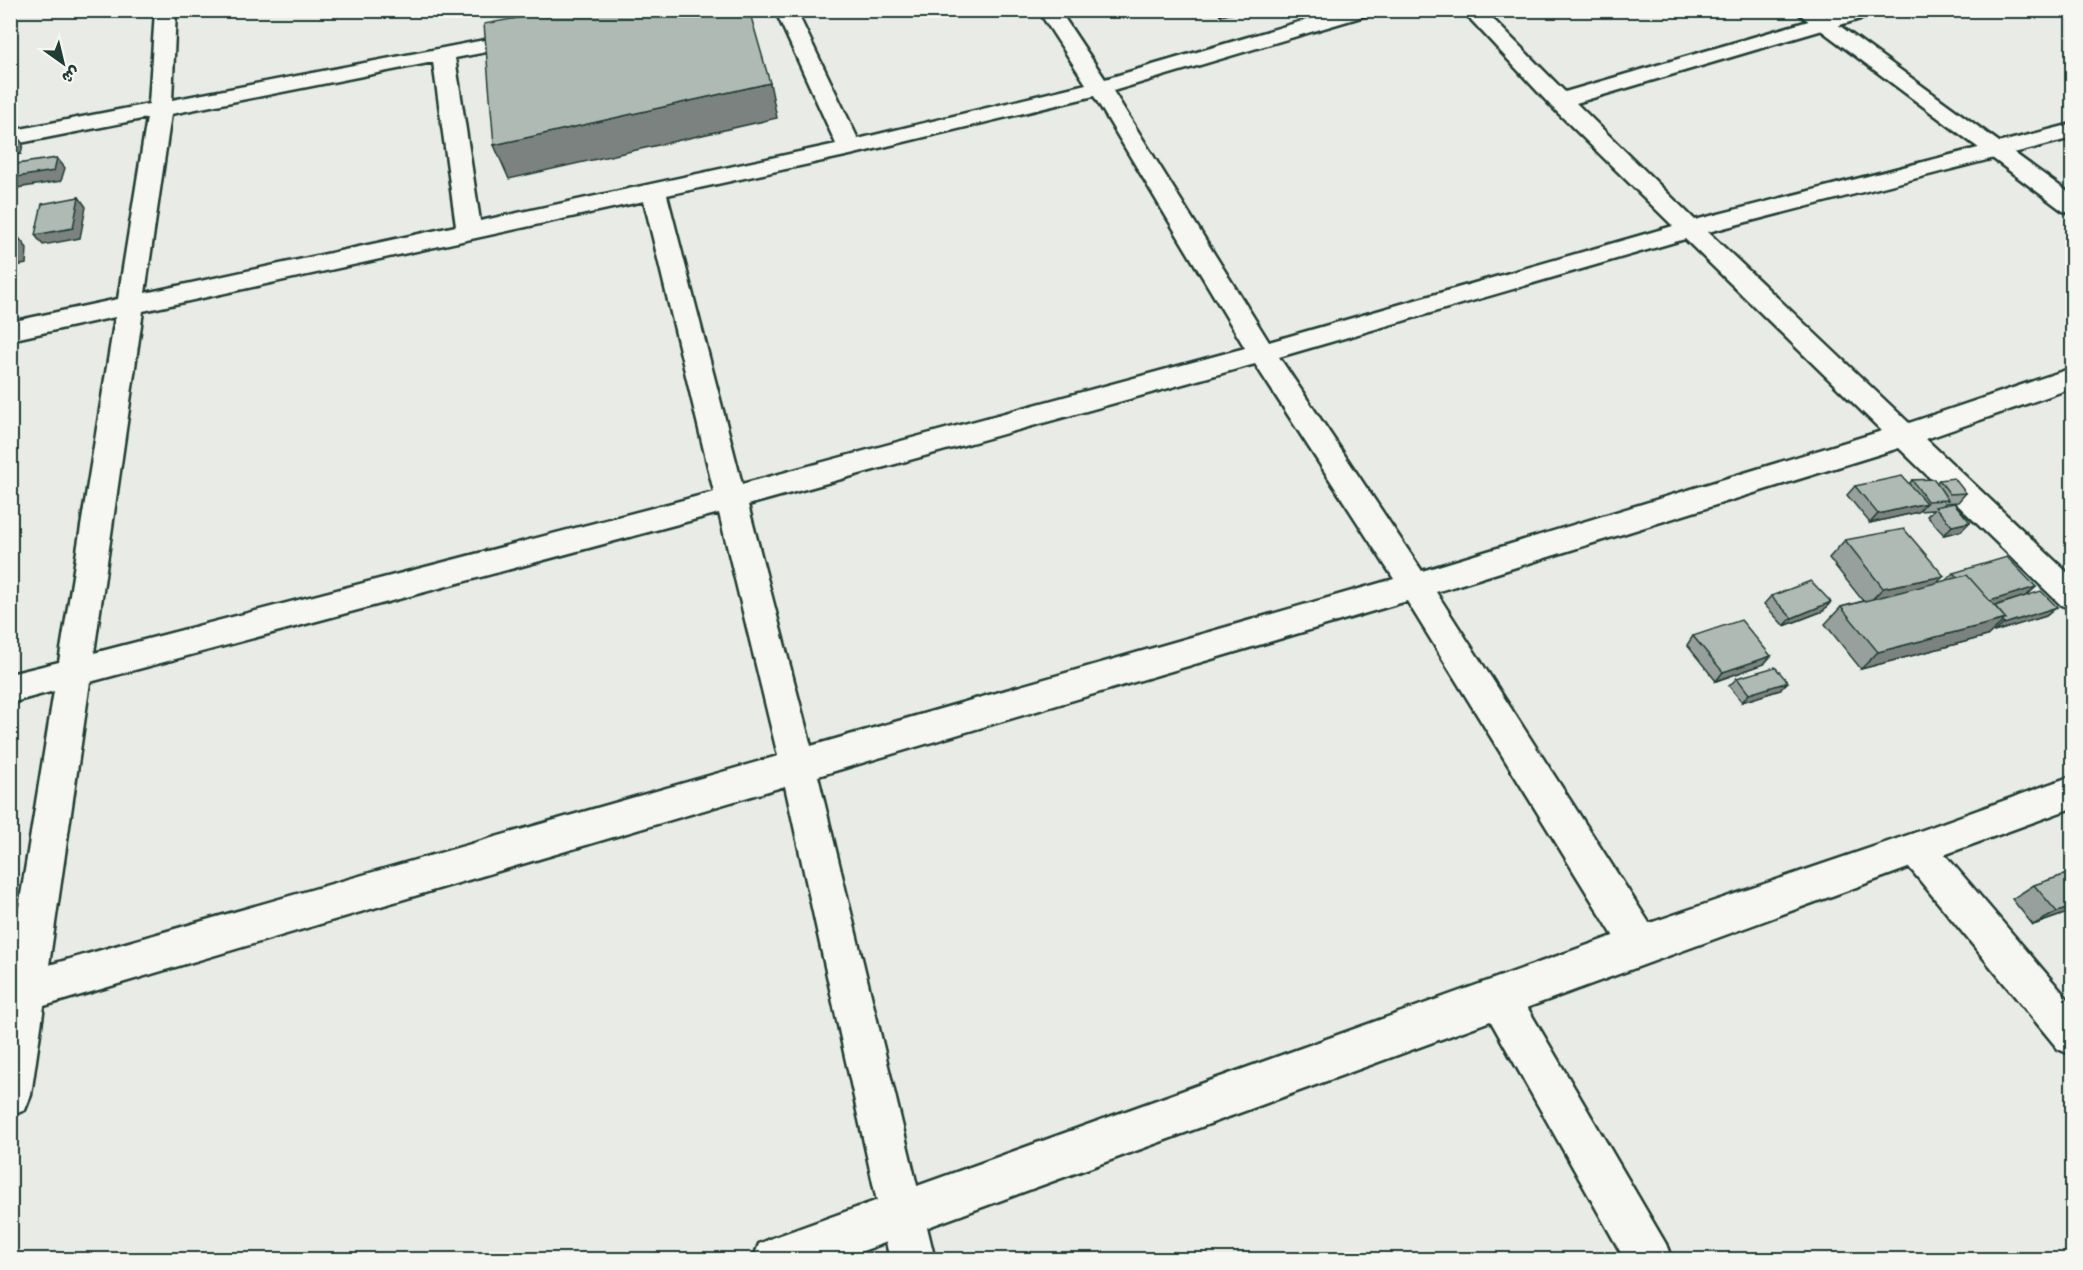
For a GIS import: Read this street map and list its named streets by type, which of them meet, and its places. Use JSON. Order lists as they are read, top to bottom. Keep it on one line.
{"north":"bottom right"}
